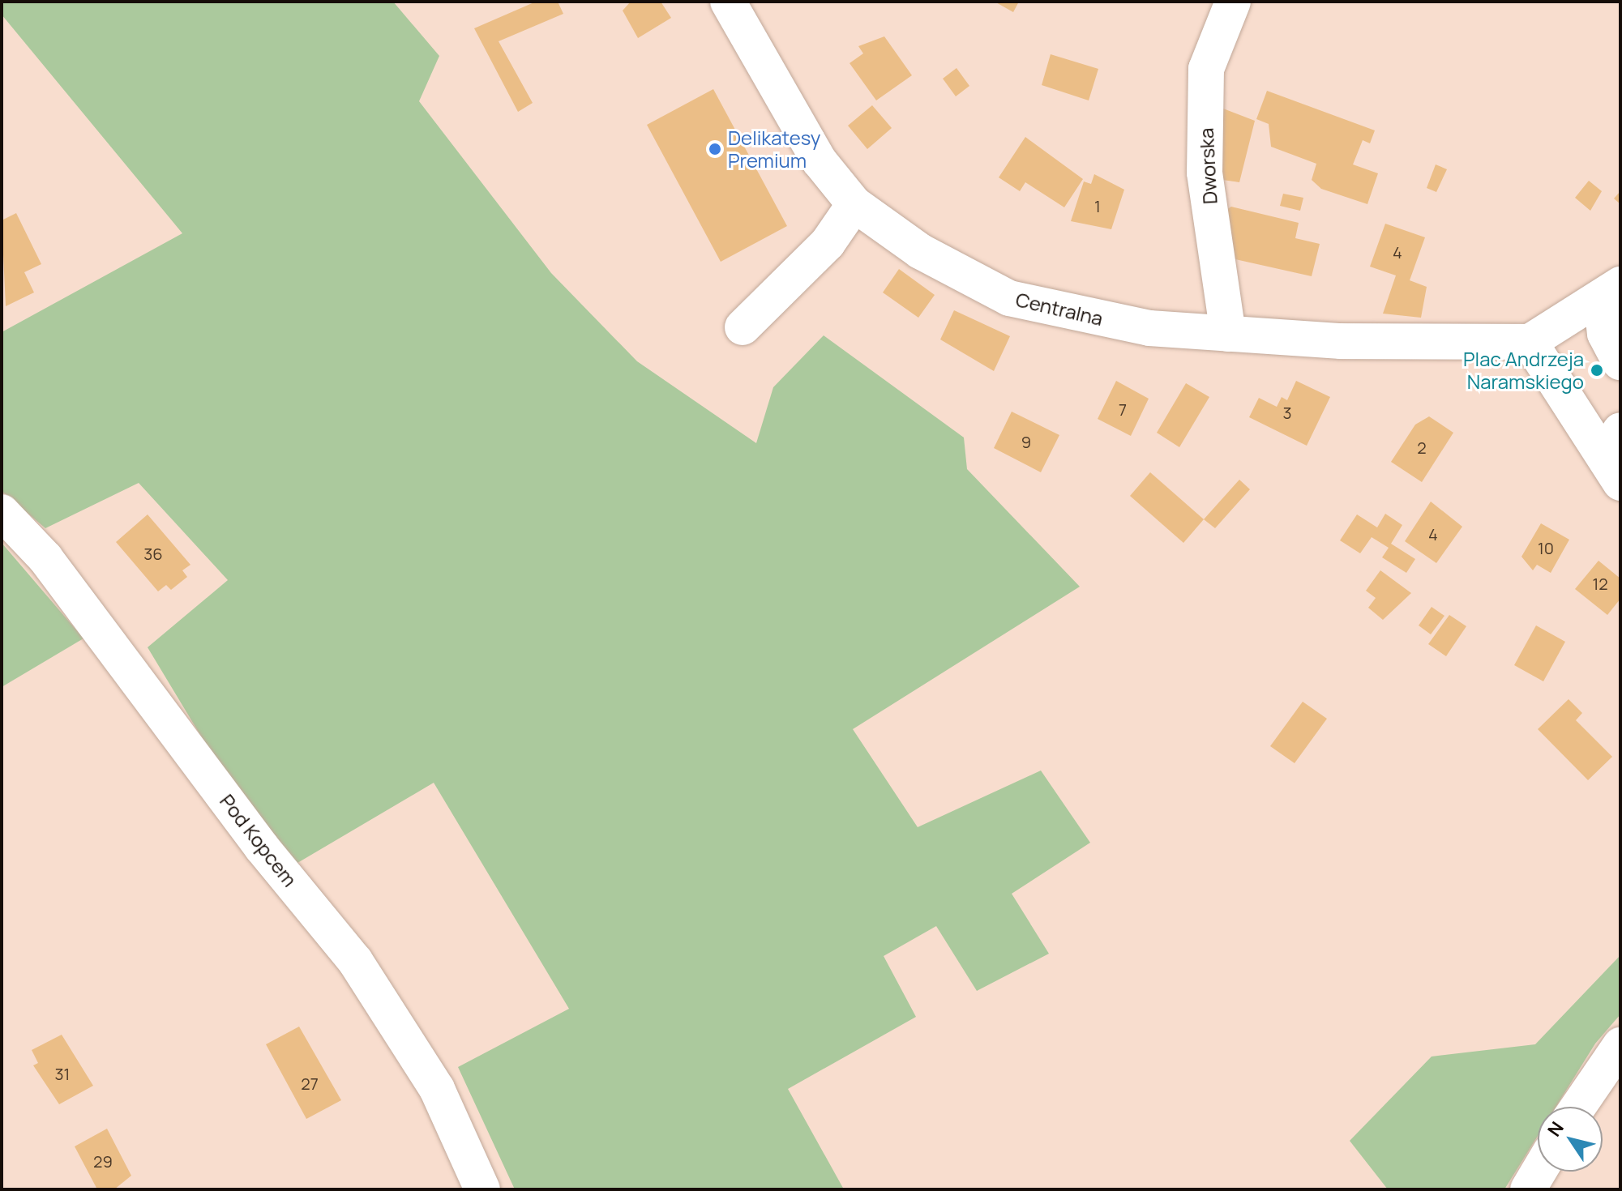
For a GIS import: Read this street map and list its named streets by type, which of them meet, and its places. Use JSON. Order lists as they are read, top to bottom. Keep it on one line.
{"streets":{"street":["Dworska","Centralna","Pod Kopcem"]},"crossings":[["Dworska","Centralna"]],"places":["Delikatesy Premium","Plac Andrzeja Naramskiego"],"house_numbers":["1","4","7","3","9","2","4","10","36","12","31","27","29"],"north":"top left"}
